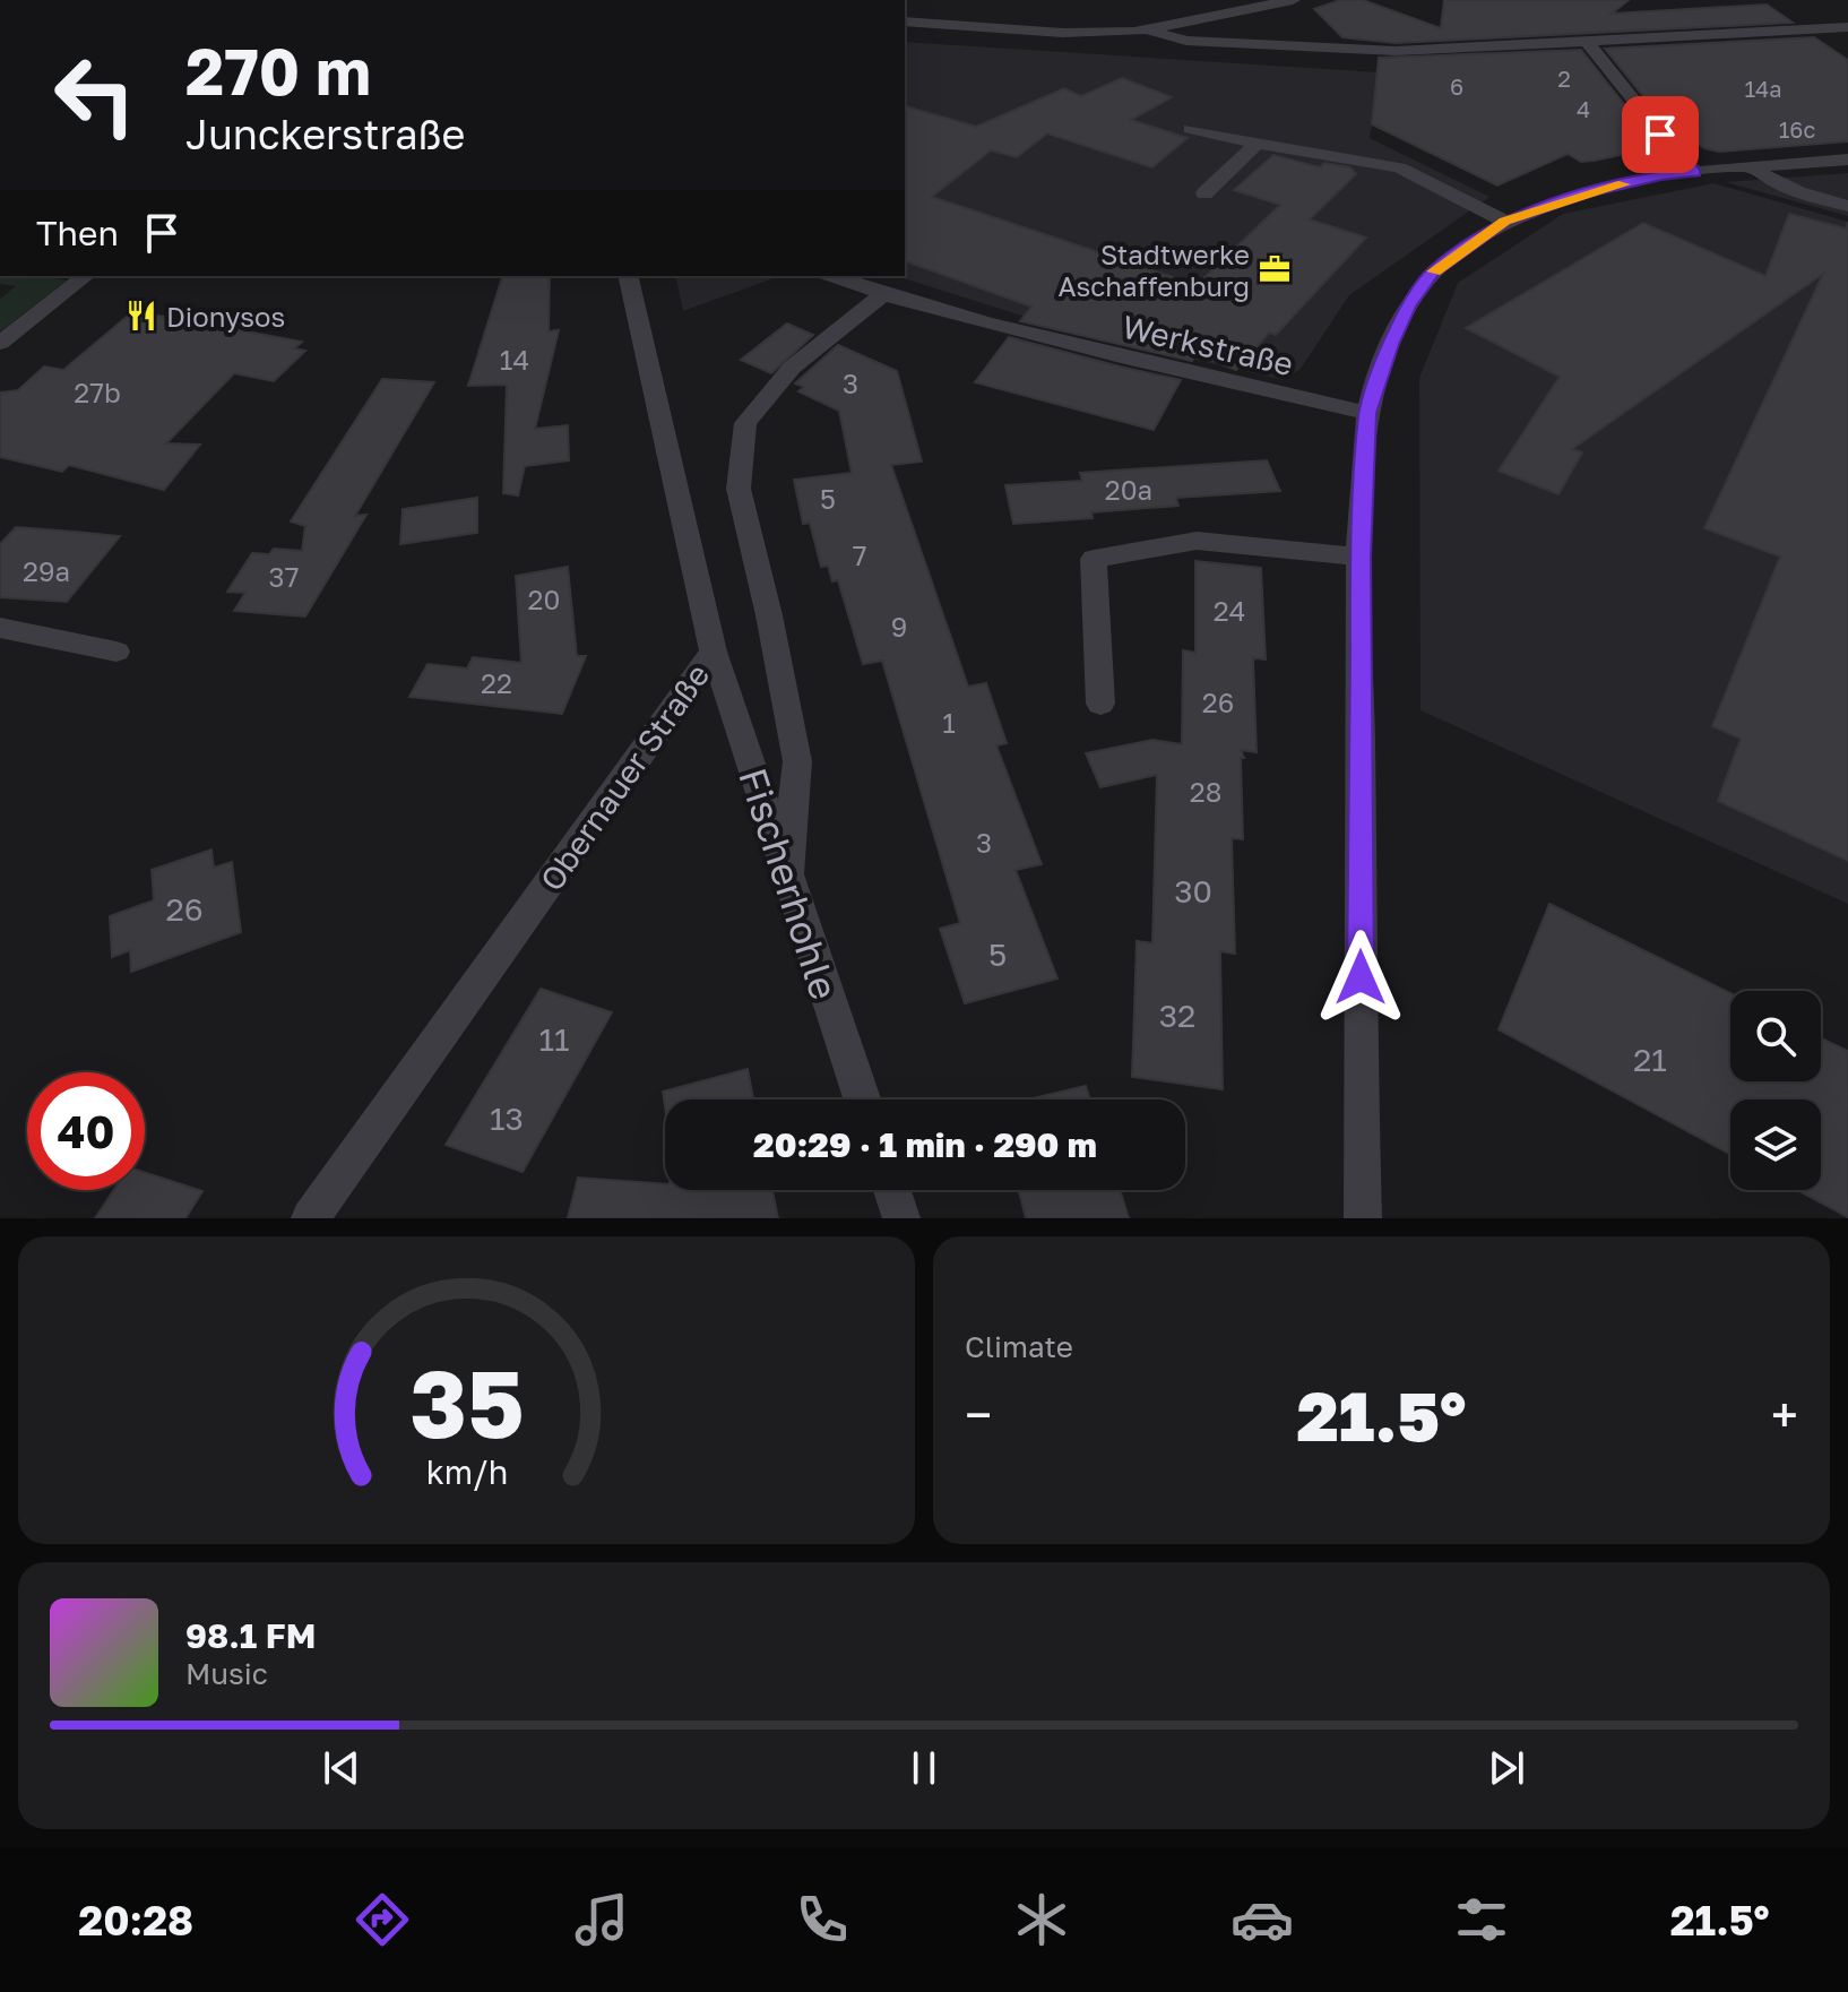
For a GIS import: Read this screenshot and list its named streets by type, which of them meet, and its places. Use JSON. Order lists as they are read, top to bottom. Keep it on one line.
{"streets":{"street":["Werkstraße","Obernauer Straße","Fischerhohle"]},"crossings":[["Obernauer Straße","Fischerhohle"]],"places":{"office":["Stadtwerke Aschaffenburg"],"restaurant":["Dionysos"]},"house_numbers":["2","6","14a","4","16c","14","3","27b","20a","5","7","29a","37","20","24","9","22","26","1","28","3","30","26","5","32","11","21","13"],"page":{"turn":["270 m","Junckerstraße"],"then":"Then","limit":"40","trip":"20:29 · 1 min · 290 m","tile":"Climate","heat":["−","21.5°","+"],"song":["98.1 FM","Music"],"tabs":["20:28","21.5°"],"gauge":["35","km/h"]}}
